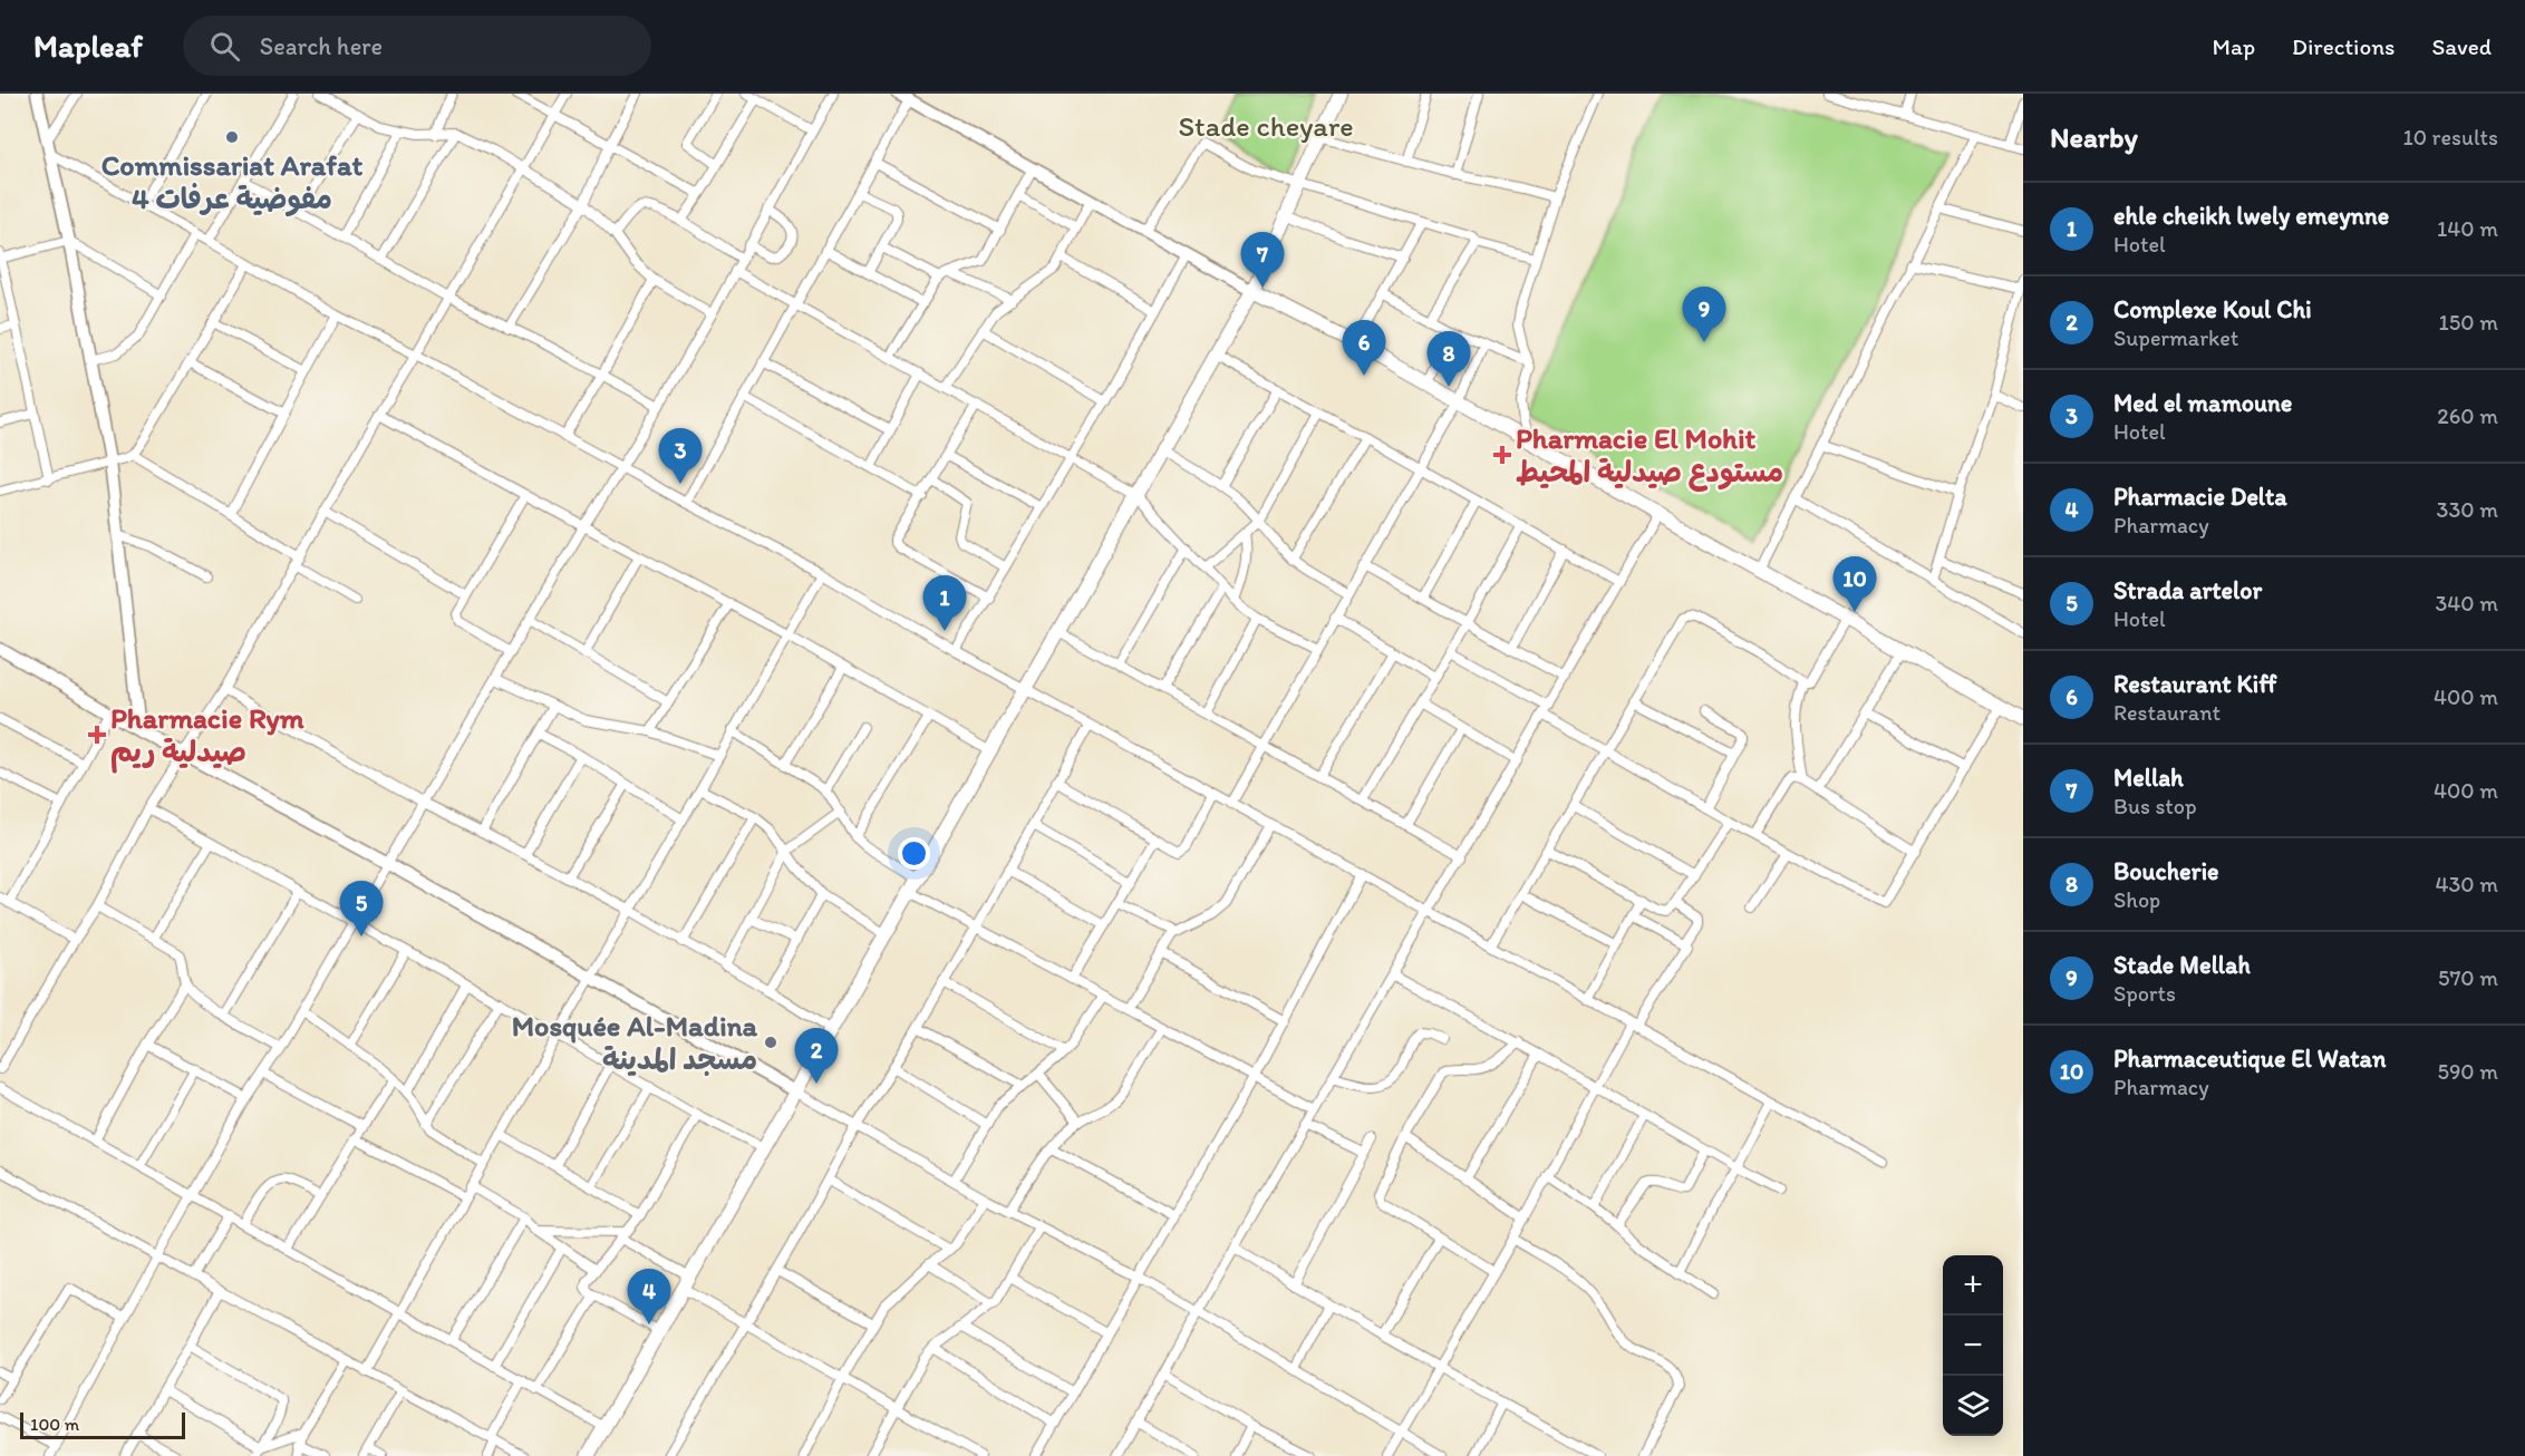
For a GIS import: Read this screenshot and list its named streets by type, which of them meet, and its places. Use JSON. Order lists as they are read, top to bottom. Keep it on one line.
{"parks":["Stade cheyare"],"places":{"other":["Commissariat Arafat 4 مفوضية عرفات","Mosquée Al-Madina مسجد المدينة"],"health":["Pharmacie El Mohit مستودع صيدلية المحيط","Pharmacie Rym صيدلية ريم"]},"scale_bar":"100 m","page":{"header":"Mapleaf","search":"Search here","nav":["Map","Directions","Saved"],"heading":["Nearby","10 results"],"list":[{"mark":"1","name":"ehle cheikh lwely emeynne","note":"Hotel","value":"140 m"},{"mark":"2","name":"Complexe Koul Chi","note":"Supermarket","value":"150 m"},{"mark":"3","name":"Med el mamoune","note":"Hotel","value":"260 m"},{"mark":"4","name":"Pharmacie Delta","note":"Pharmacy","value":"330 m"},{"mark":"5","name":"Strada artelor","note":"Hotel","value":"340 m"},{"mark":"6","name":"Restaurant Kiff","note":"Restaurant","value":"400 m"},{"mark":"7","name":"Mellah","note":"Bus stop","value":"400 m"},{"mark":"8","name":"Boucherie","note":"Shop","value":"430 m"},{"mark":"9","name":"Stade Mellah","note":"Sports","value":"570 m"},{"mark":"10","name":"Pharmaceutique El Watan","note":"Pharmacy","value":"590 m"}],"pins":["7","9","6","8","3","10","1","5","2","4"],"map_buttons":["+","−"],"scale":"100 m"}}
